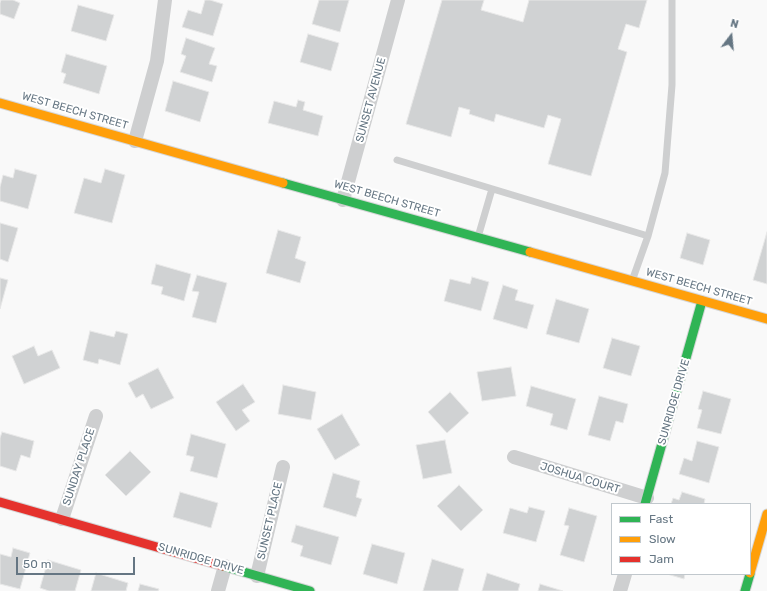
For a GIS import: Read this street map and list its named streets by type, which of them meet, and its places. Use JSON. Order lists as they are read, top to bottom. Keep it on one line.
{"streets":{"street":["SUNSET AVENUE","WEST BEECH STREET","SUNRIDGE DRIVE","SUNDAY PLACE","JOSHUA COURT","SUNSET PLACE"]},"crossings":[["SUNSET AVENUE","WEST BEECH STREET"],["WEST BEECH STREET","SUNRIDGE DRIVE"],["SUNRIDGE DRIVE","SUNDAY PLACE"],["SUNRIDGE DRIVE","JOSHUA COURT"],["SUNRIDGE DRIVE","SUNSET PLACE"]],"legend":["Fast","Slow","Jam"],"scale_bar":"50 m","north":"top"}
